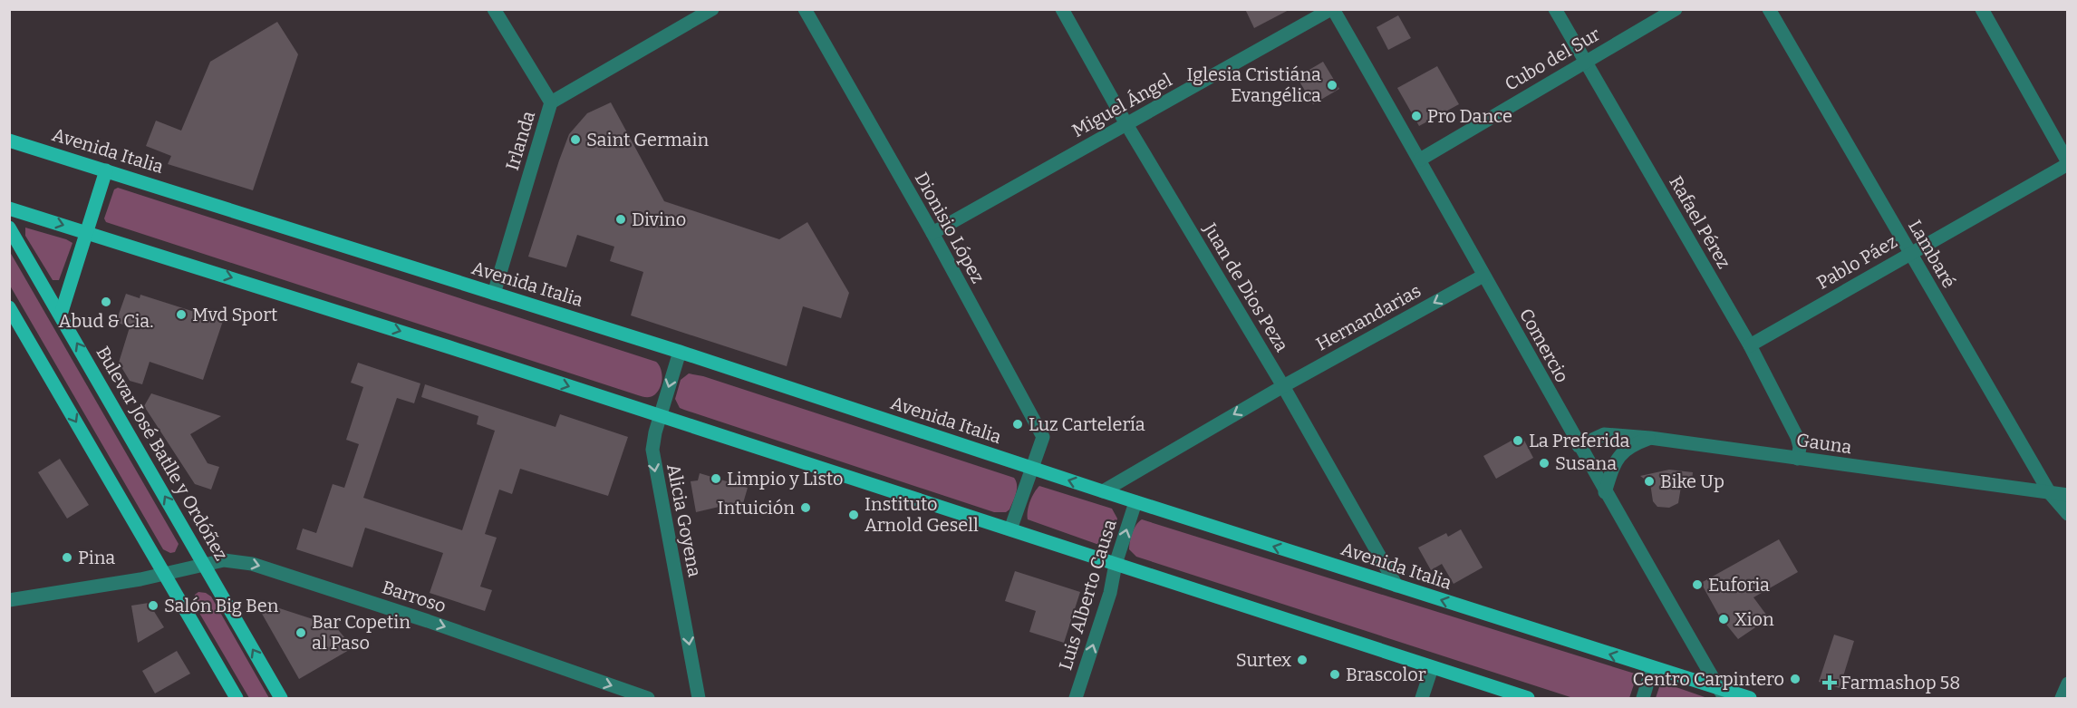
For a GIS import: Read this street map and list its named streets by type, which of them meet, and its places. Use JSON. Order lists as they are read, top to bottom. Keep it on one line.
{"streets":{"main road":["Avenida Italia","Bulevar José Batlle y Ordóñez"],"street":["Cubo del Sur","Miguel Ángel","Irlanda","Rafael Pérez","Dionisio López","Lambaré","Pablo Páez","Juan de Dios Peza","Hernandarias","Comercio","Gauna","Alicia Goyena","Luis Alberto Causa","Barroso"]},"crossings":[["Cubo del Sur","Rafael Pérez"],["Cubo del Sur","Comercio"],["Miguel Ángel","Dionisio López"],["Miguel Ángel","Juan de Dios Peza"],["Miguel Ángel","Comercio"],["Irlanda","Avenida Italia"],["Avenida Italia","Dionisio López"],["Avenida Italia","Juan de Dios Peza"],["Avenida Italia","Hernandarias"],["Avenida Italia","Comercio"],["Avenida Italia","Alicia Goyena"],["Avenida Italia","Luis Alberto Causa"],["Rafael Pérez","Pablo Páez"],["Rafael Pérez","Gauna"],["Lambaré","Pablo Páez"],["Lambaré","Gauna"],["Juan de Dios Peza","Hernandarias"],["Hernandarias","Comercio"],["Comercio","Gauna"],["Bulevar José Batlle y Ordóñez","Barroso"]],"one_way":["Hernandarias","Alicia Goyena","Barroso"],"places":{"other":["Iglesia Cristiána Evangélica","Pro Dance","Saint Germain","Divino","Abud & Cia.","Mvd Sport","Luz Cartelería","La Preferida","Susana","Limpio y Listo","Bike Up","Intuición","Instituto Arnold Gesell","Pina","Euforia","Salón Big Ben","Xion","Bar Copetin al Paso","Surtex","Brascolor","Centro Carpintero"],"health":["Farmashop 58"]}}
